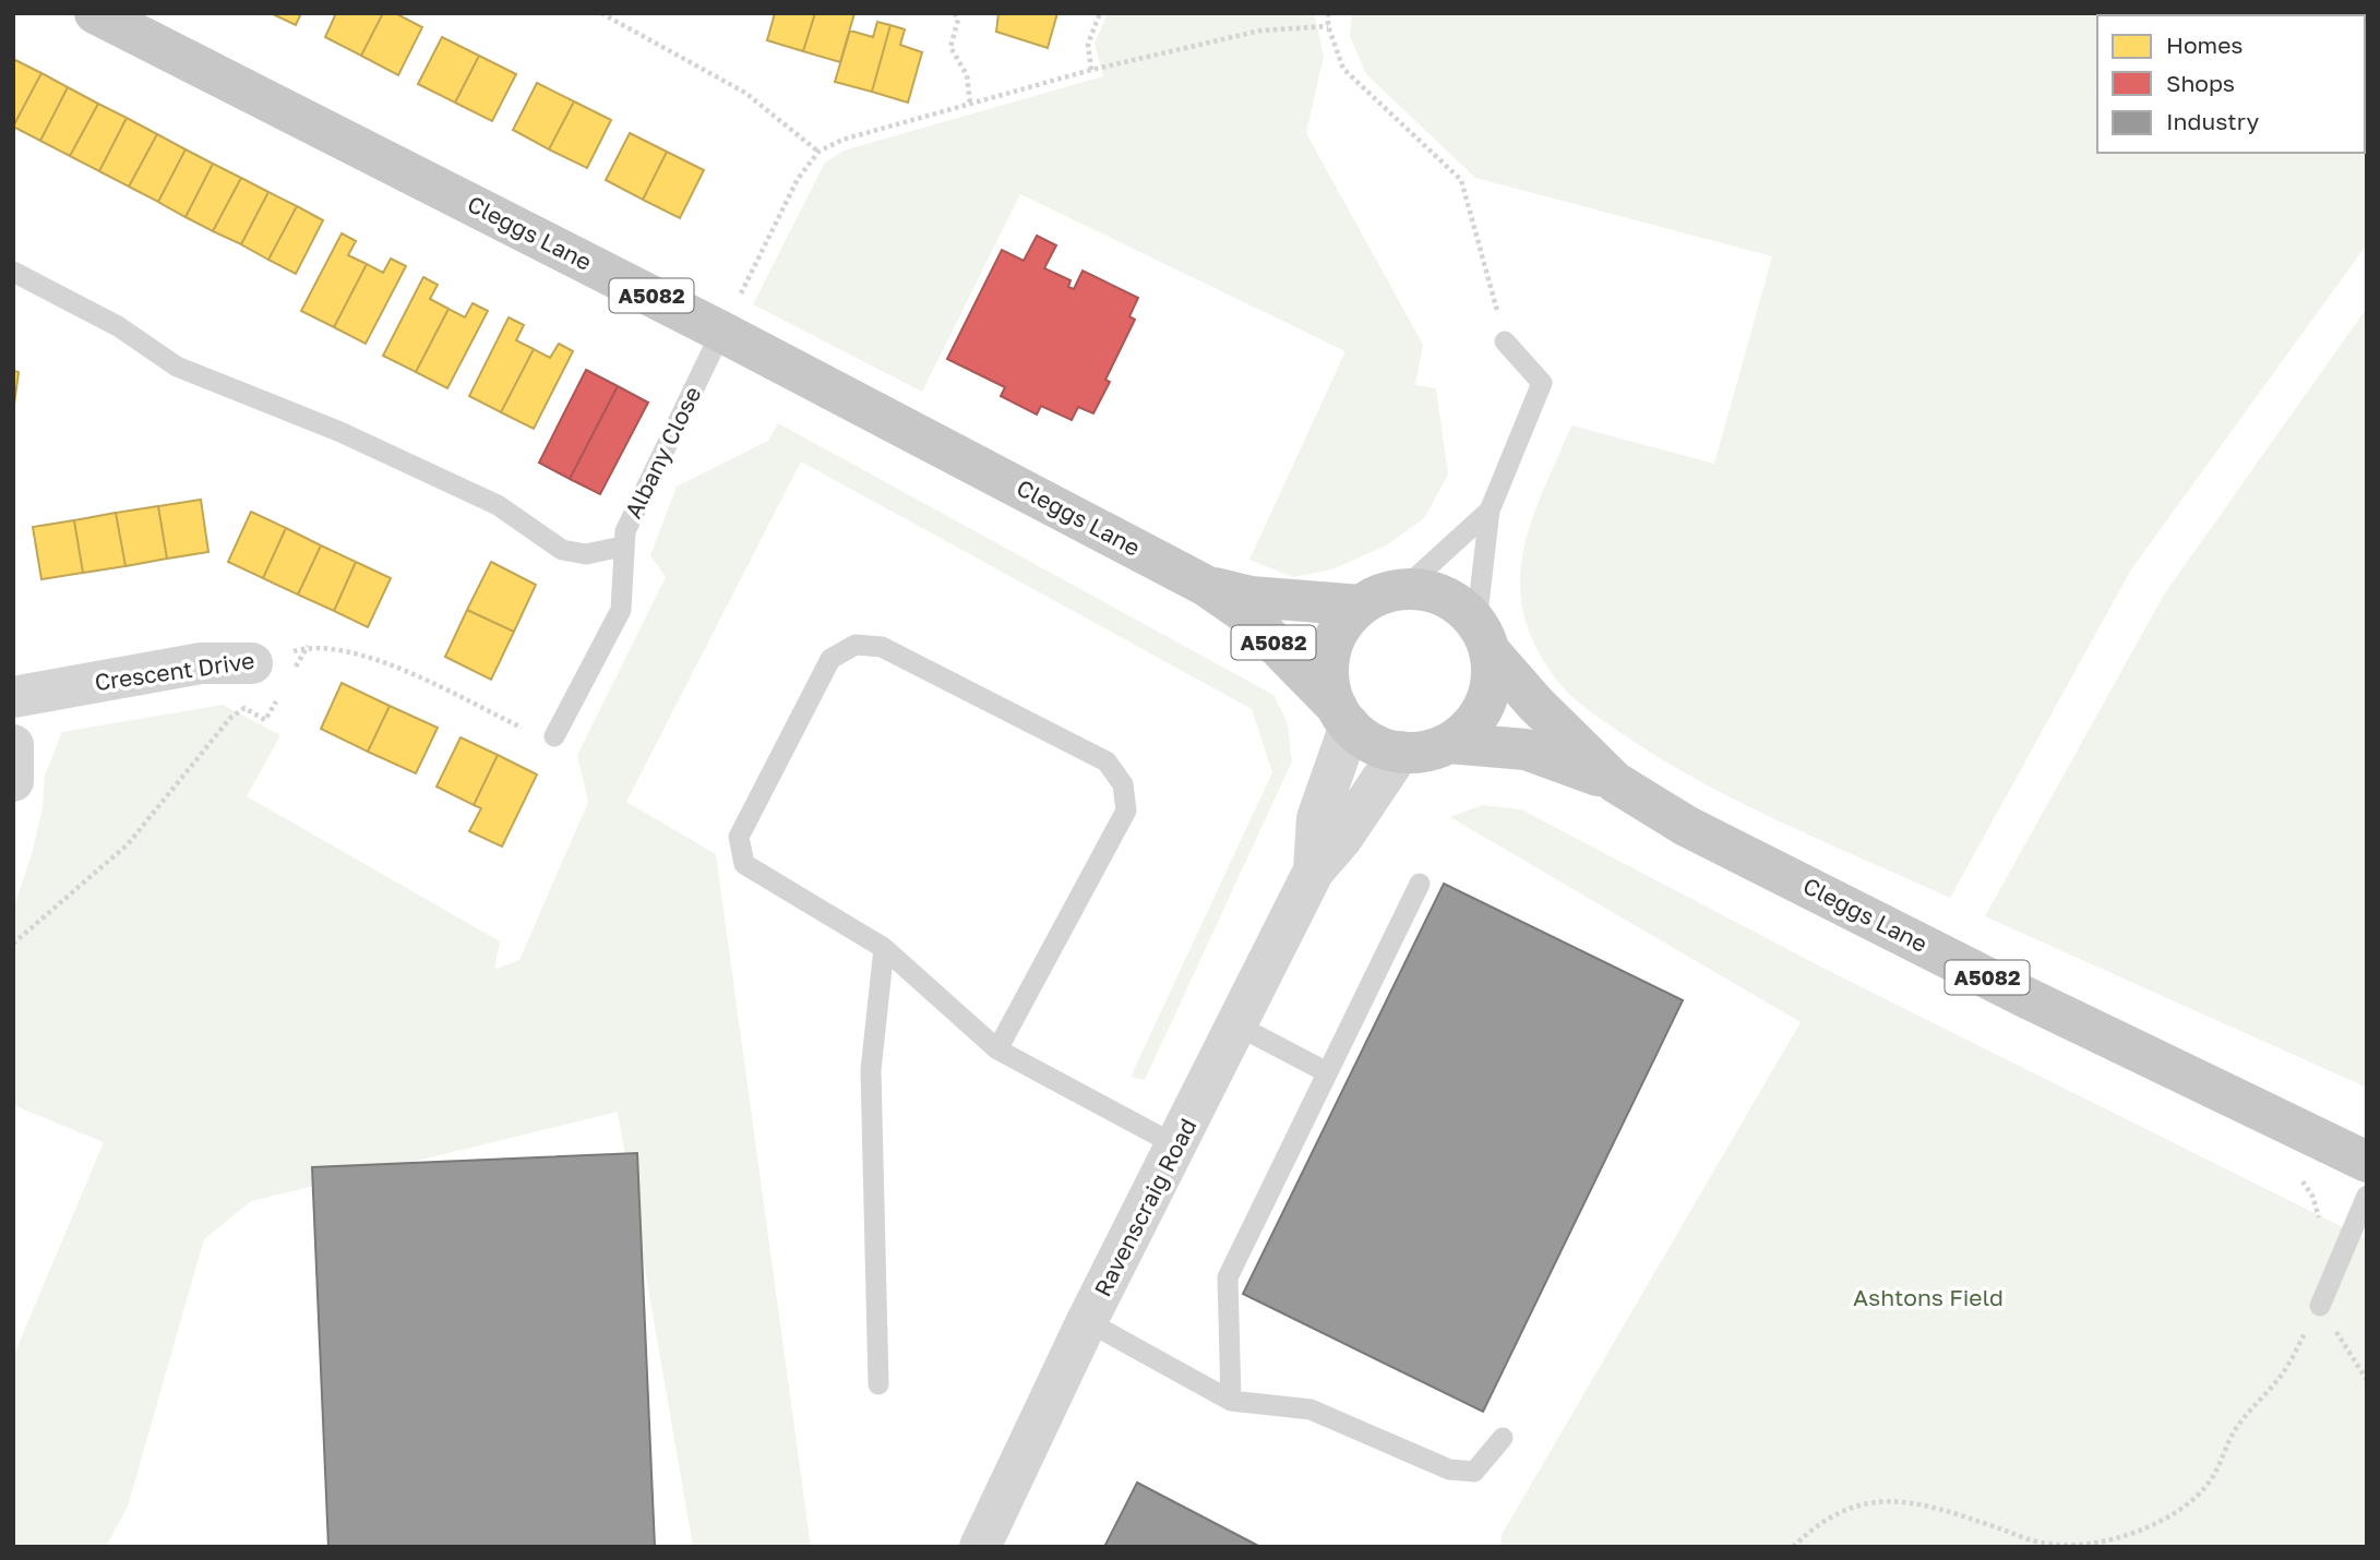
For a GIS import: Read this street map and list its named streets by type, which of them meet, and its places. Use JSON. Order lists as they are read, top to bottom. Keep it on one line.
{"streets":{"main road":["Cleggs Lane","A5082"],"street":["Crescent Drive","Ravenscraig Road"],"lane":["Albany Close"]},"crossings":[["Cleggs Lane","A5082"],["Cleggs Lane","Albany Close"],["Cleggs Lane","Ravenscraig Road"],["A5082","Ravenscraig Road"],["Albany Close","Crescent Drive"]],"parks":["Ashtons Field"],"legend":["Homes","Shops","Industry"]}
